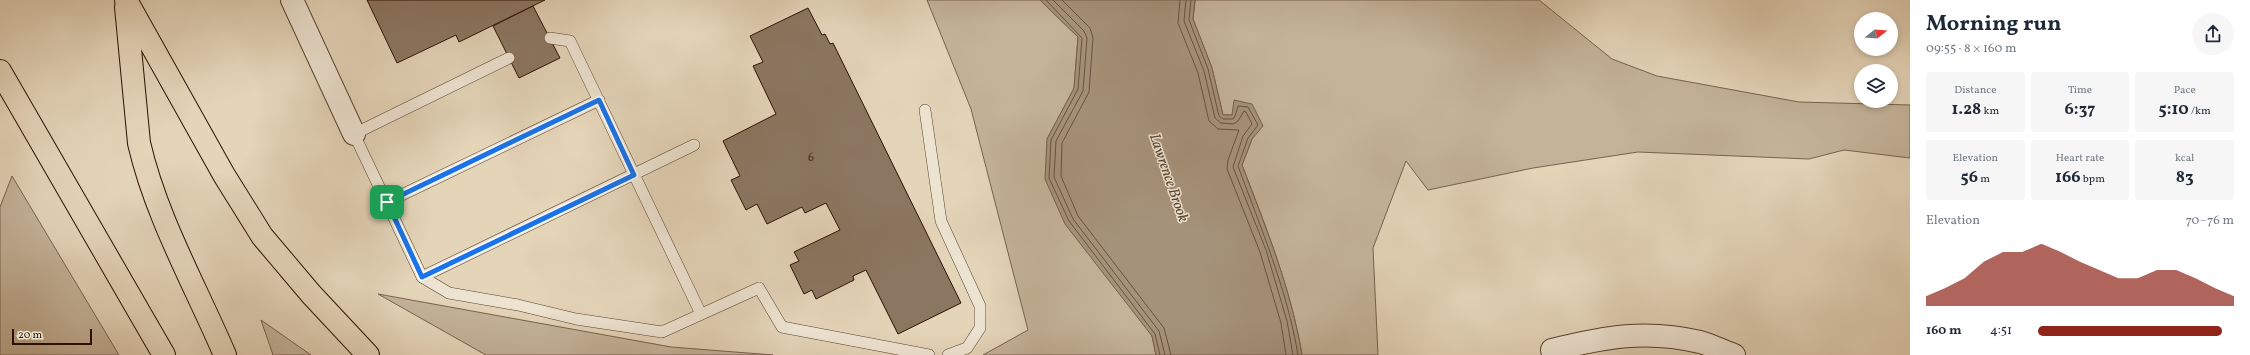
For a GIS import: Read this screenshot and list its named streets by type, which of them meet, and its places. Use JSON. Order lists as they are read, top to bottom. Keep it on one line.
{"water":["Lawrence Brook"],"house_numbers":["6"],"scale_bar":"20 m","north":"right","page":{"heading":["Morning run","09:55 · 8 × 160 m"],"stats":[["Distance","1.28 km"],["Time","6:37"],["Pace","5:10 /km"],["Elevation","56 m"],["Heart rate","166 bpm"],["kcal","83"]],"chart":["Elevation","70–76 m"],"list":[{"name":"160 m","note":"4:51"}],"scale":"20 m"}}
